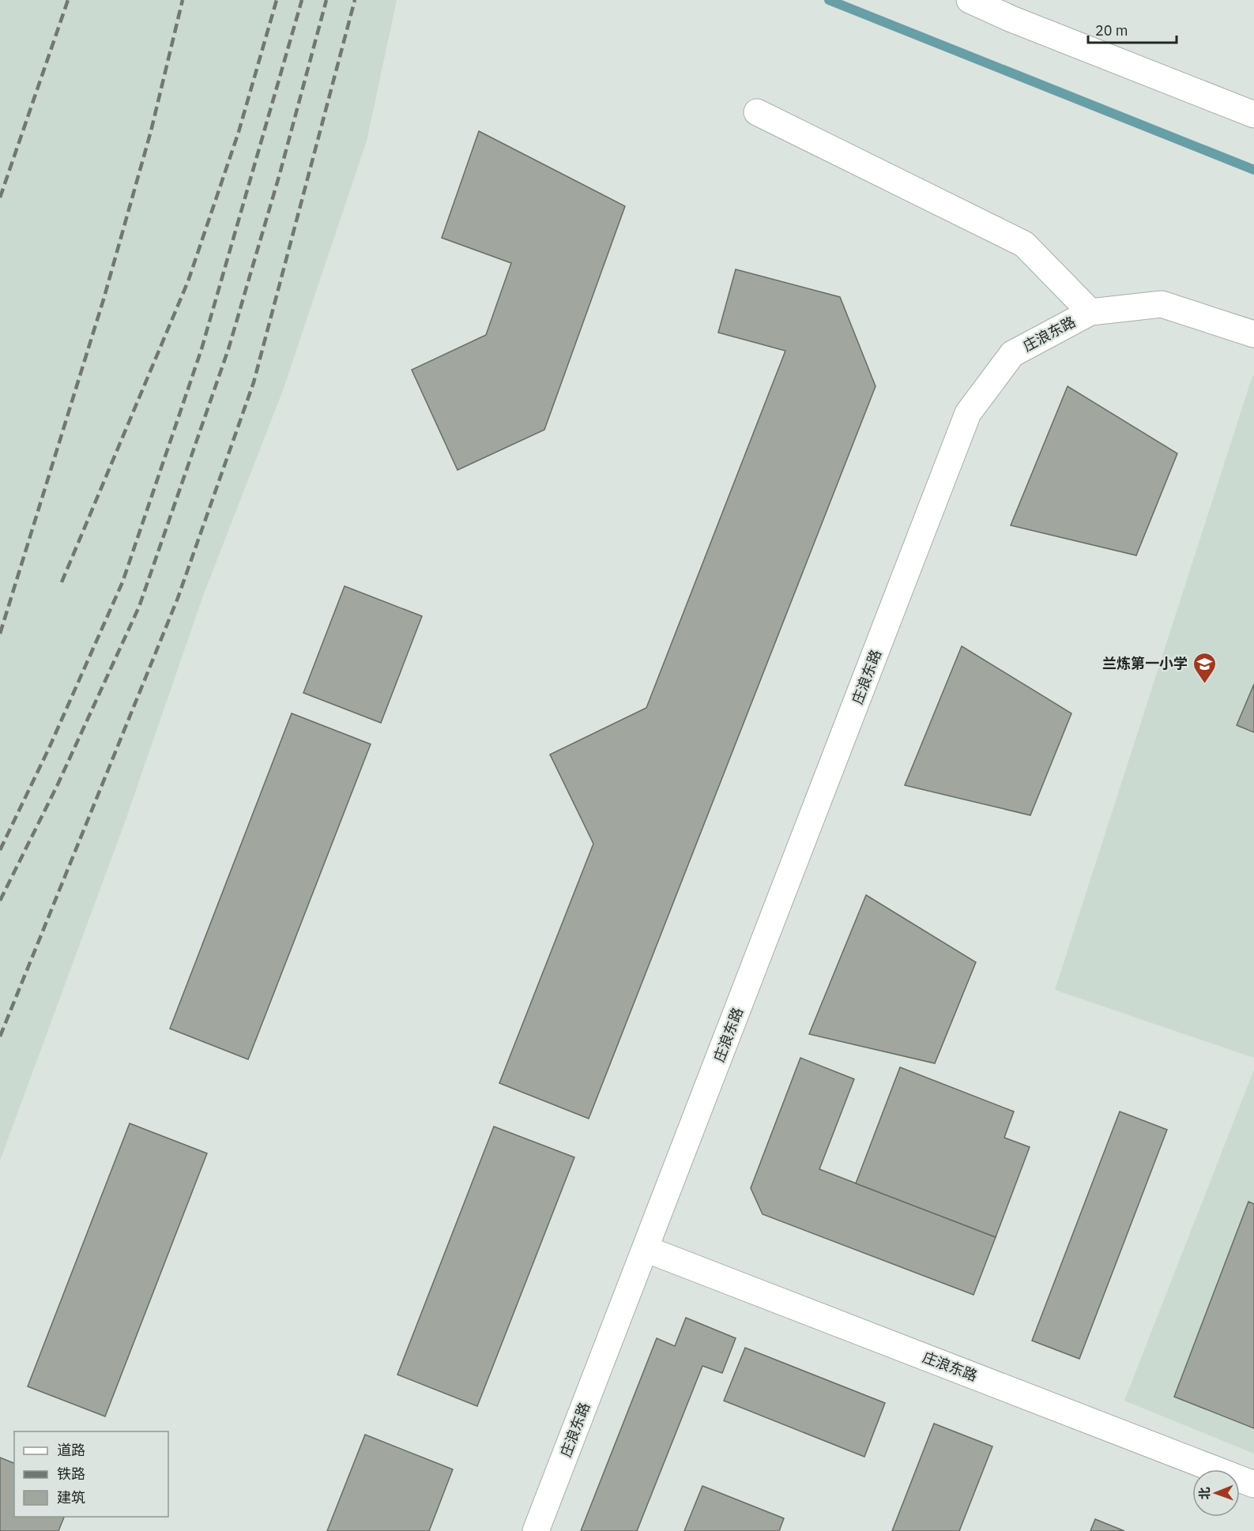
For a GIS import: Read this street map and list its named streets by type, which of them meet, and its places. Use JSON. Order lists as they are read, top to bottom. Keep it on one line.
{"streets":{"street":["庄浪东路"]},"places":{"school or university":["兰炼第一小学"]},"legend":["道路","铁路","建筑"],"scale_bar":"20 m","north":"left"}
